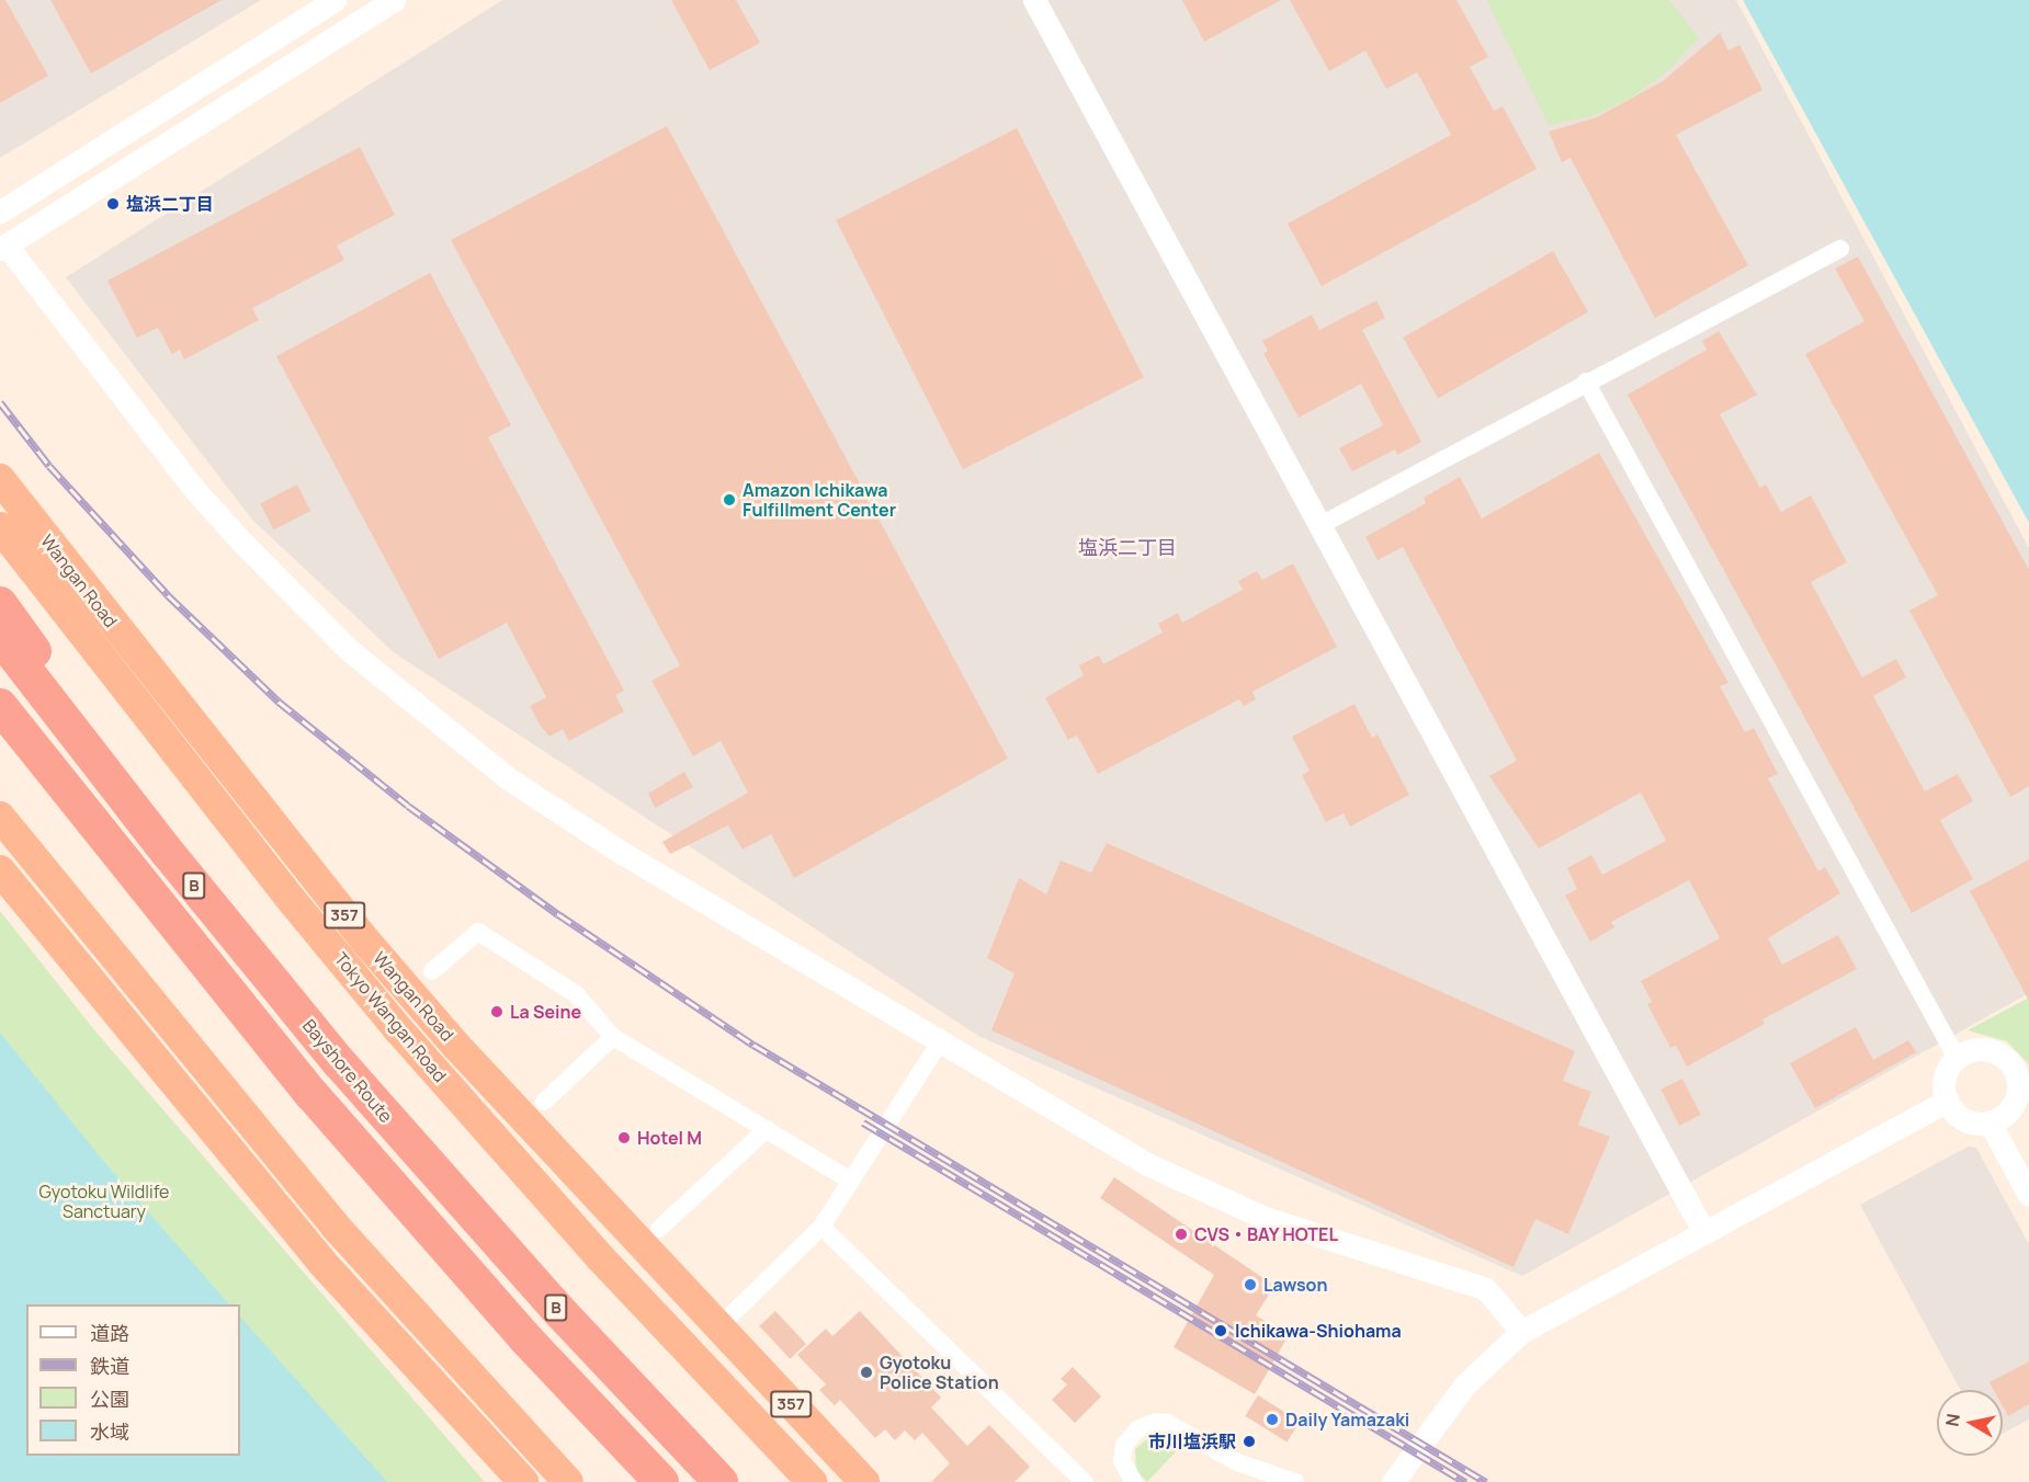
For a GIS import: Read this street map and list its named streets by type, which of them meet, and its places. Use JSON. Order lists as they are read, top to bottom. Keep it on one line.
{"streets":{"highway":["Wangan Road","B","357","Tokyo Wangan Road","Bayshore Route"]},"districts":["塩浜二丁目"],"parks":["Gyotoku Wildlife Sanctuary"],"places":["塩浜二丁目","Amazon Ichikawa Fulfillment Center","La Seine","Hotel M","CVS・BAY HOTEL","Lawson","Ichikawa-Shiohama","Gyotoku Police Station","Daily Yamazaki","市川塩浜駅"],"legend":["道路","鉄道","公園","水域"],"north":"left"}
